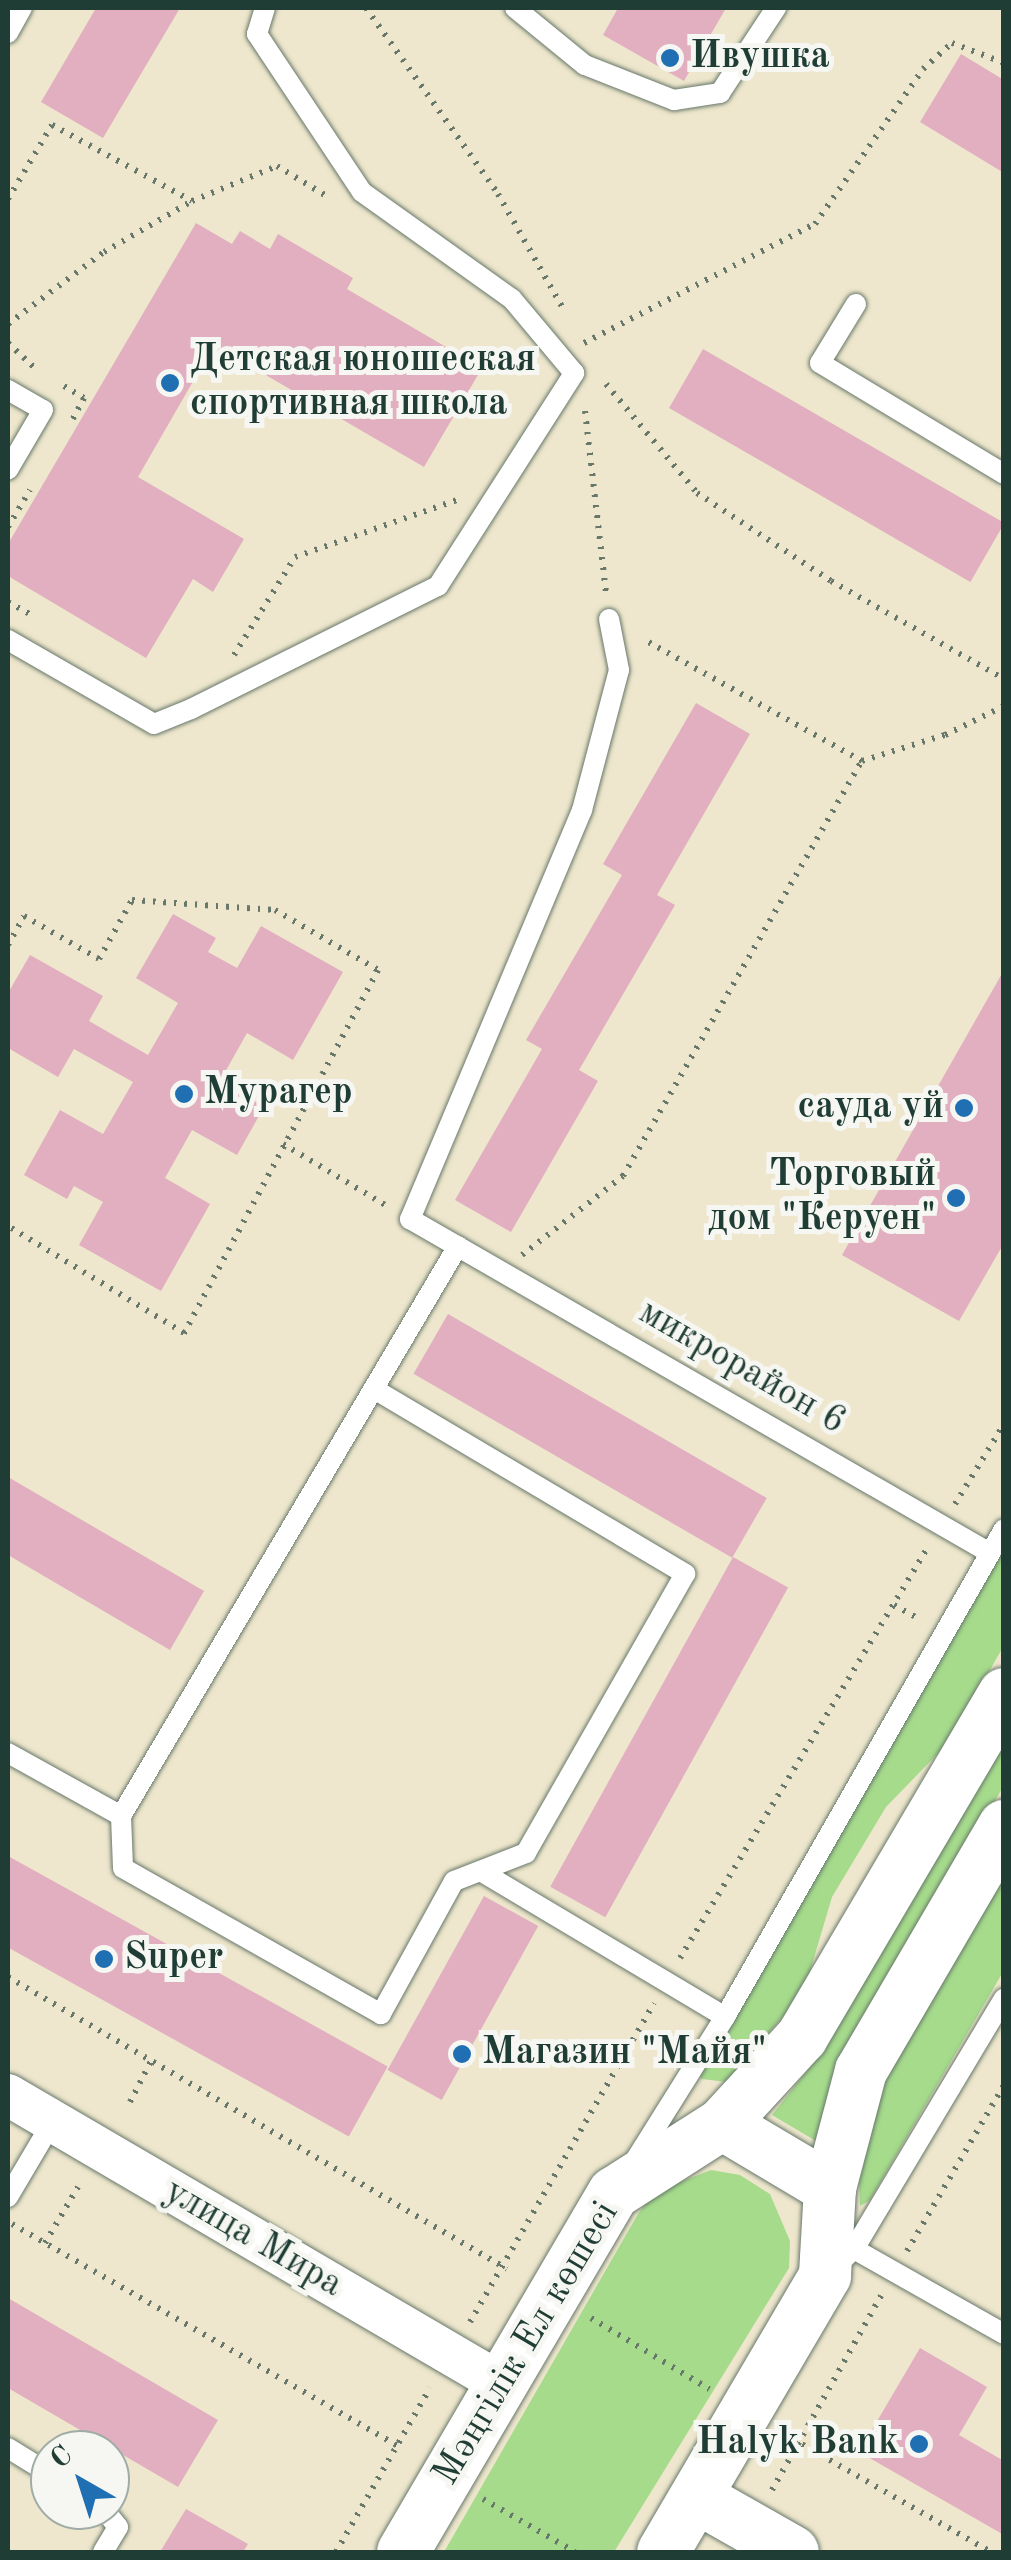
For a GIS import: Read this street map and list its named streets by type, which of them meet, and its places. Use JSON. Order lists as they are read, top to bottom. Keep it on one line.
{"streets":{"street":["улица Мира","Мәңгілік Ел көшесі"],"lane":["микрорайон 6"]},"crossings":[["улица Мира","Мәңгілік Ел көшесі"]],"places":["Ивушка","Детская юношеская спортивная школа","Мурагер","сауда уй","Торговый дом \"Керуен\"","Super","Магазин \"Майя\"","Halyk Bank"],"north":"top left"}
